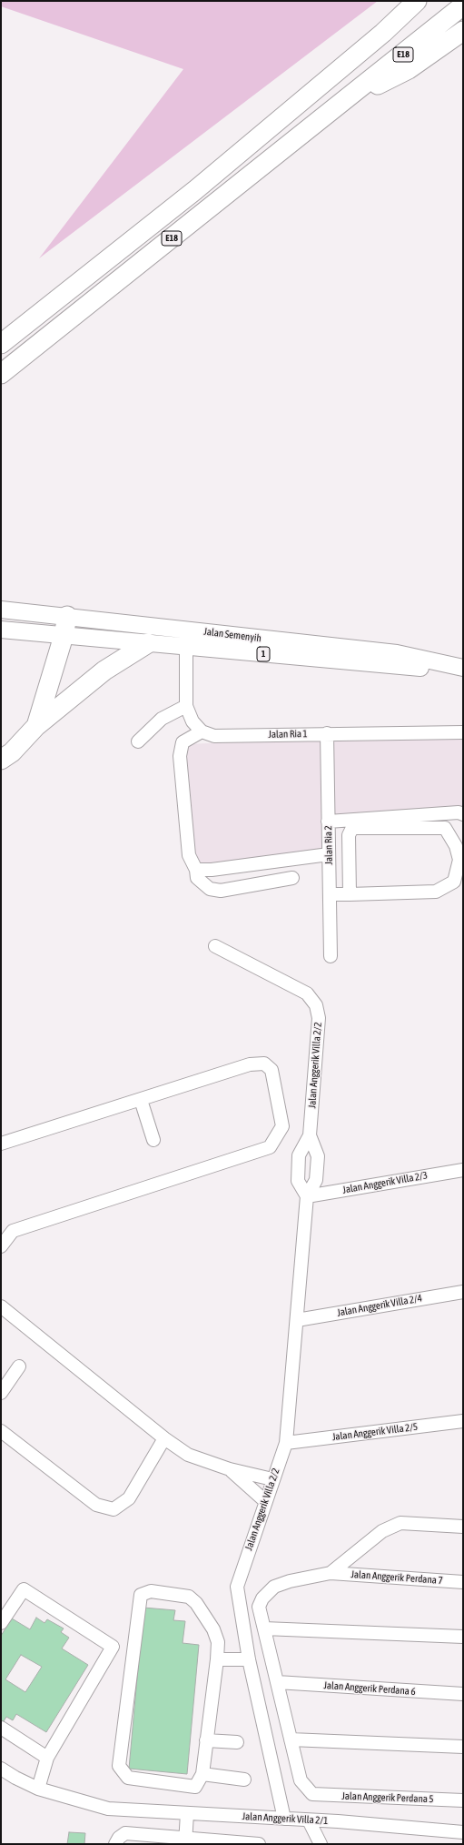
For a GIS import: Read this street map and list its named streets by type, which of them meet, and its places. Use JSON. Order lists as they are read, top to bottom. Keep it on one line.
{"streets":{"highway":["E18"],"main road":["Jalan Semenyih","1"],"street":["Jalan Ria 1","Jalan Ria 2","Jalan Anggerik Villa 2/2","Jalan Anggerik Villa 2/3","Jalan Anggerik Villa 2/4","Jalan Anggerik Villa 2/5","Jalan Anggerik Perdana 7","Jalan Anggerik Perdana 6","Jalan Anggerik Perdana 5","Jalan Anggerik Villa 2/1"]},"crossings":[["Jalan Ria 1","Jalan Ria 2"],["Jalan Anggerik Villa 2/2","Jalan Anggerik Villa 2/3"],["Jalan Anggerik Villa 2/2","Jalan Anggerik Villa 2/4"],["Jalan Anggerik Villa 2/2","Jalan Anggerik Villa 2/5"],["Jalan Anggerik Villa 2/2","Jalan Anggerik Villa 2/1"]]}
